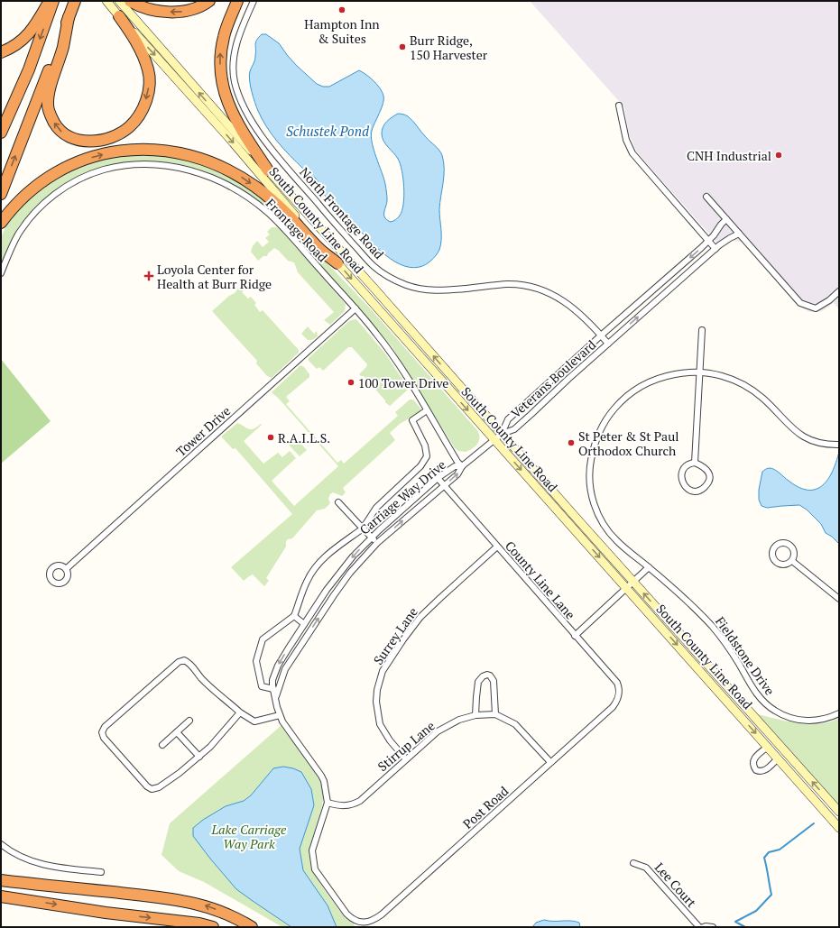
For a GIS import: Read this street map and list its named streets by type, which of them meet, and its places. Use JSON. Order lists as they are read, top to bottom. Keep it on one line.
{"streets":{"main road":["South County Line Road"],"street":["North Frontage Road","Frontage Road","Veterans Boulevard","Tower Drive","Carriage Way Drive","County Line Lane","Surrey Lane","Fieldstone Drive","Stirrup Lane","Post Road","Lee Court"]},"crossings":[["North Frontage Road","Veterans Boulevard"],["South County Line Road","Veterans Boulevard"],["Frontage Road","Tower Drive"],["Frontage Road","Carriage Way Drive"],["Carriage Way Drive","County Line Lane"],["Carriage Way Drive","Stirrup Lane"],["Carriage Way Drive","Post Road"],["County Line Lane","Surrey Lane"],["County Line Lane","Post Road"],["Surrey Lane","Stirrup Lane"],["Stirrup Lane","Post Road"]],"water":["Schustek Pond"],"parks":["Lake Carriage Way Park"],"places":{"other":["Hampton Inn & Suites","Burr Ridge, 150 Harvester","CNH Industrial","100 Tower Drive","R.A.I.L.S.","St Peter & St Paul Orthodox Church"],"health":["Loyola Center for Health at Burr Ridge"]}}
